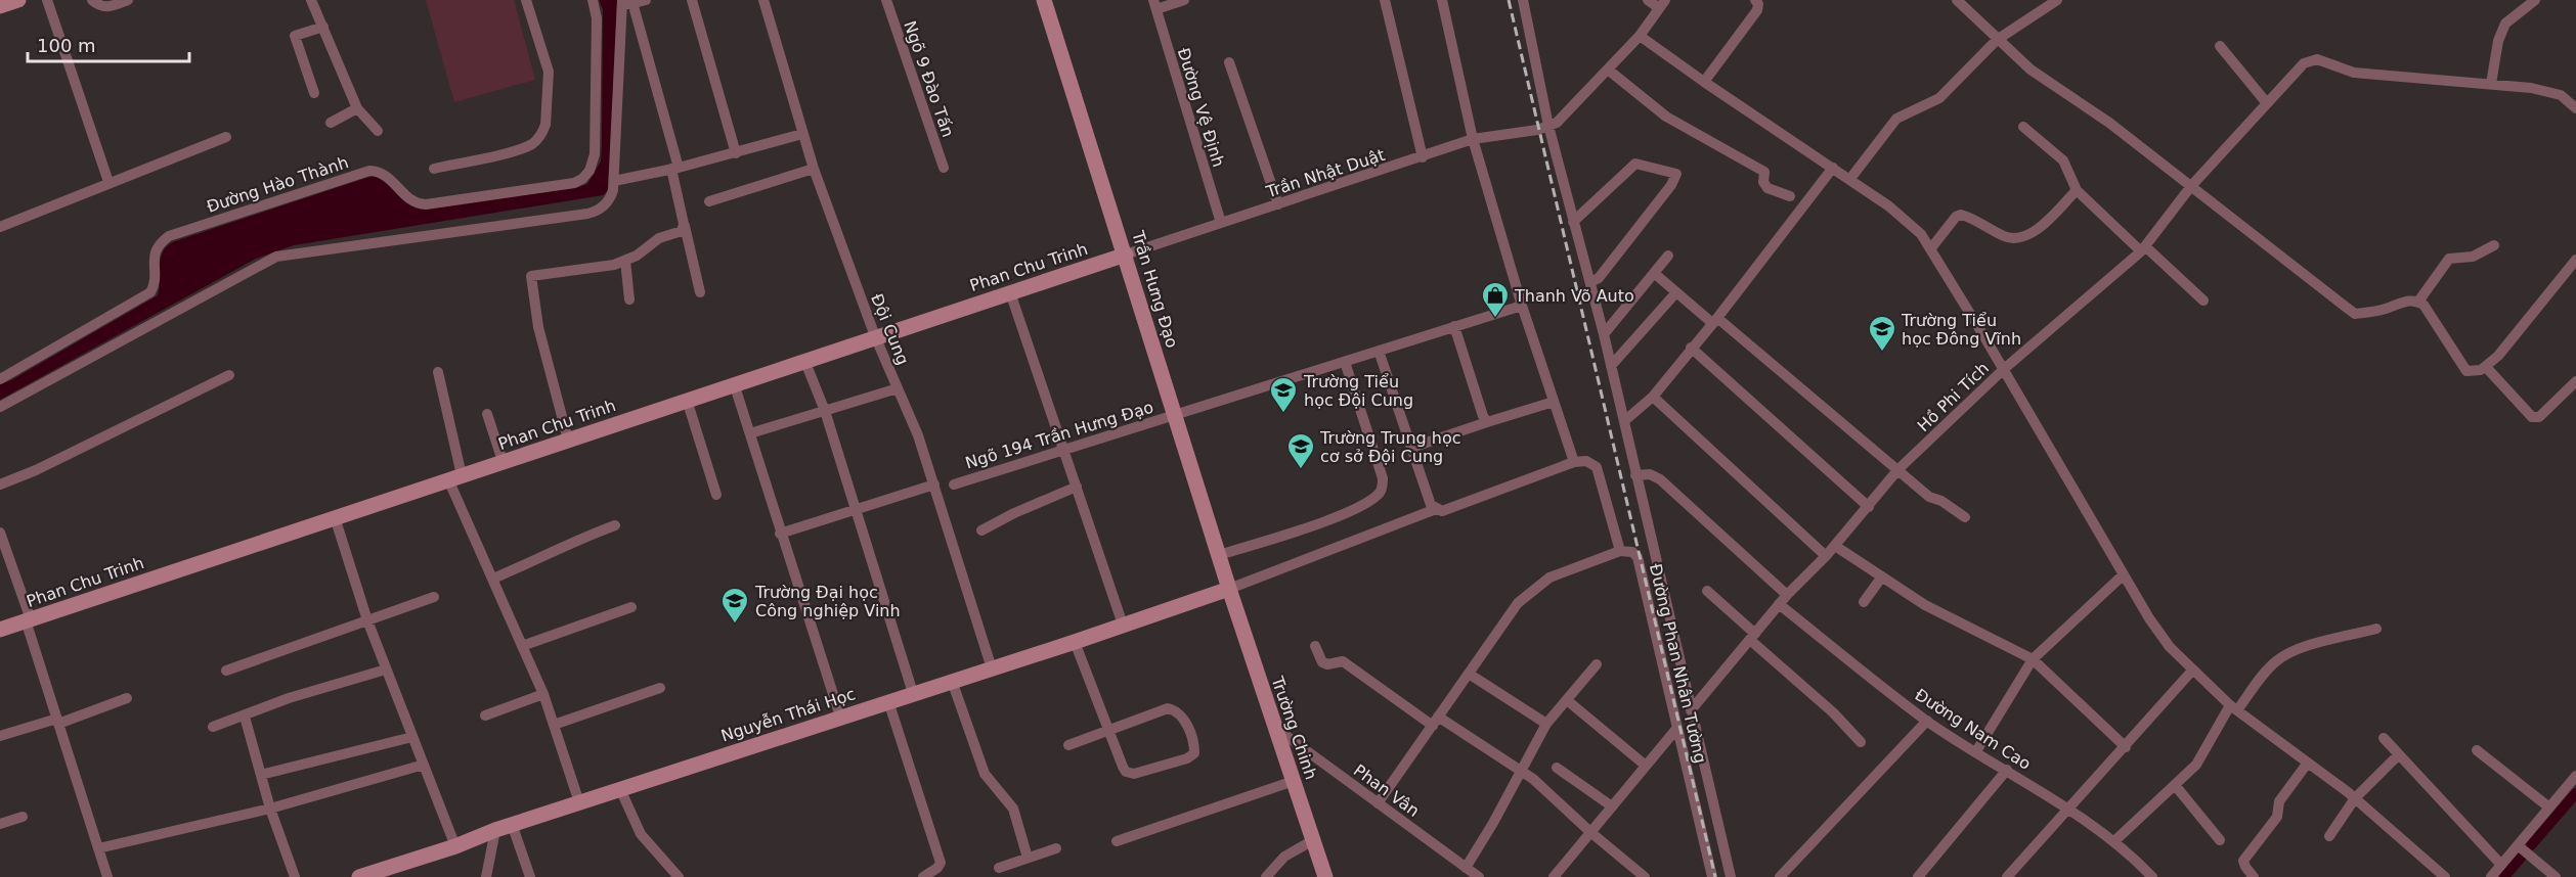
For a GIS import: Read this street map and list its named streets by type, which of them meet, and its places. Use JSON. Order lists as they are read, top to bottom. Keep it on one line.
{"streets":{"main road":["Phan Chu Trinh","Trần Hưng Đạo","Nguyễn Thái Học","Trường Chinh"],"street":["Ngõ 9 Đào Tấn","Đường Vệ Định","Trần Nhật Duật","Đường Hào Thành","Đội Cung","Hồ Phi Tích","Ngõ 194 Trần Hưng Đạo","Đường Phan Nhân Tường","Đường Nam Cao","Phan Vân"]},"crossings":[["Đường Vệ Định","Trần Nhật Duật"],["Trần Nhật Duật","Phan Chu Trinh"],["Trần Nhật Duật","Trần Hưng Đạo"],["Phan Chu Trinh","Trần Hưng Đạo"],["Phan Chu Trinh","Đội Cung"],["Trần Hưng Đạo","Ngõ 194 Trần Hưng Đạo"],["Trần Hưng Đạo","Nguyễn Thái Học"],["Trần Hưng Đạo","Trường Chinh"],["Đội Cung","Nguyễn Thái Học"],["Hồ Phi Tích","Đường Nam Cao"],["Nguyễn Thái Học","Trường Chinh"],["Trường Chinh","Phan Vân"]],"places":{"shop":["Thanh Võ Auto"],"school or university":["Trường Tiểu học Đông Vĩnh","Trường Tiểu học Đội Cung","Trường Trung học cơ sở Đội Cung","Trường Đại học Công nghiệp Vinh"]},"scale_bar":"100 m"}
